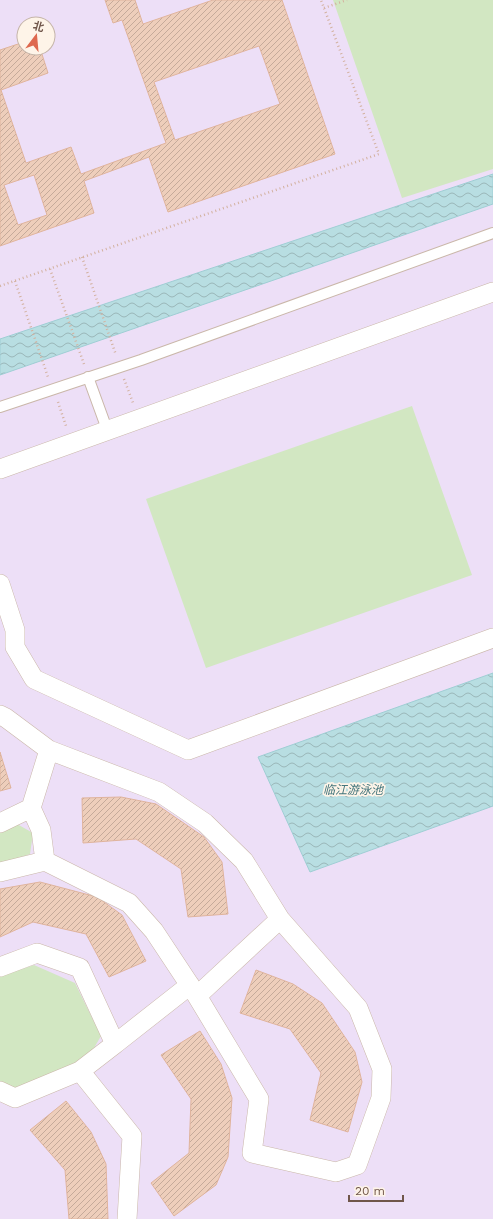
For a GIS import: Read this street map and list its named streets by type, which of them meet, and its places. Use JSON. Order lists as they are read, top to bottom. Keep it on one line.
{"water":["临江游泳池"],"scale_bar":"20 m","north":"top"}
